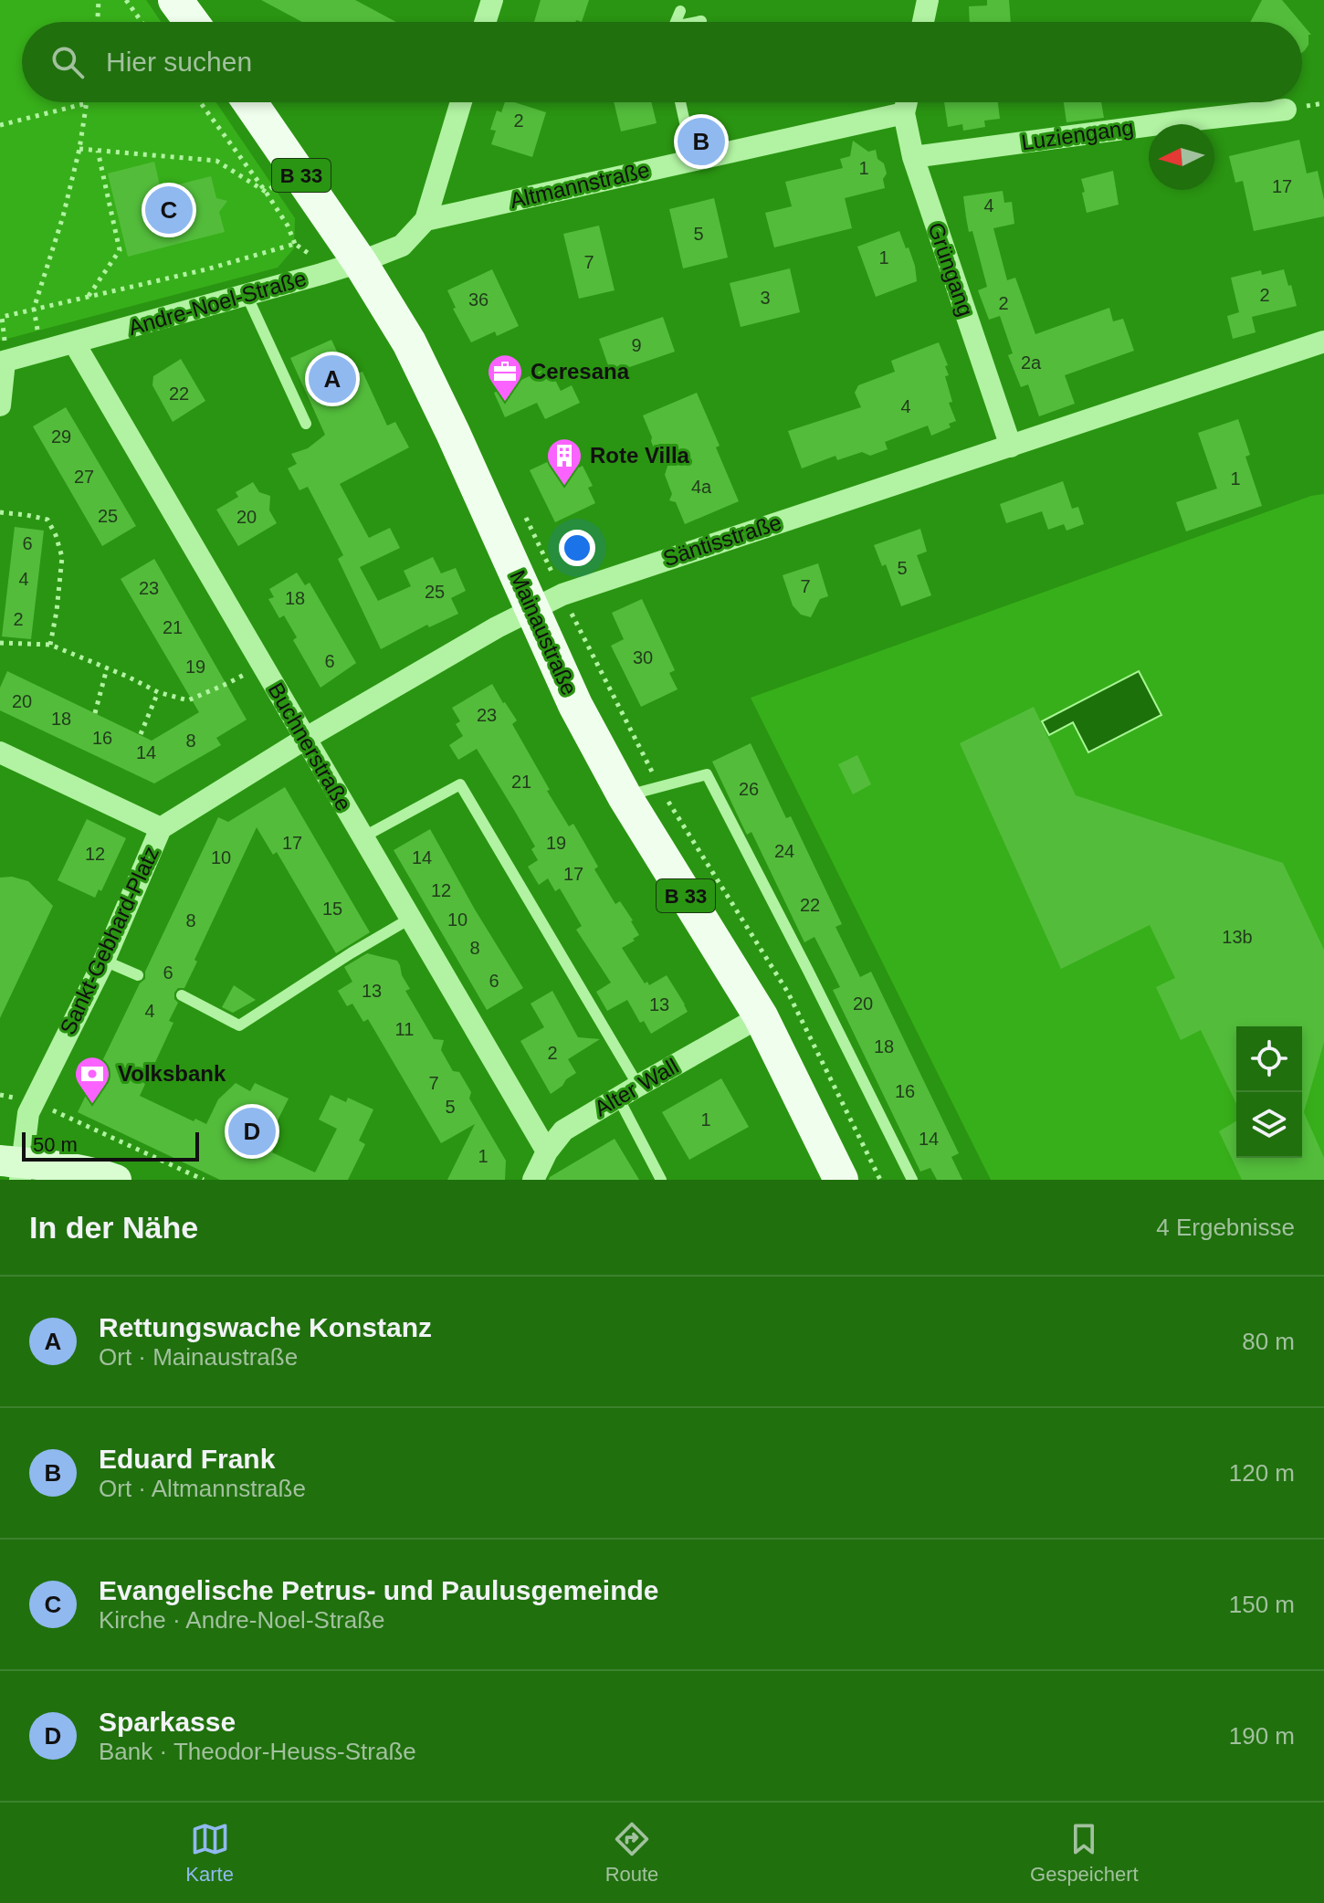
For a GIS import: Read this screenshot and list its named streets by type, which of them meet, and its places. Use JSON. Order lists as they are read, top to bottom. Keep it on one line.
{"streets":{"main road":["B 33","Mainaustraße"],"street":["Luziengang","Altmannstraße","Grüngang","Andre-Noel-Straße","Säntisstraße","Buchnerstraße","Sankt-Gebhard-Platz","Alter Wall"]},"crossings":[["Luziengang","Grüngang"],["Altmannstraße","Grüngang"],["Altmannstraße","Andre-Noel-Straße"],["Grüngang","Säntisstraße"],["Andre-Noel-Straße","Mainaustraße"],["Andre-Noel-Straße","Buchnerstraße"],["Säntisstraße","Mainaustraße"],["Säntisstraße","Buchnerstraße"],["Säntisstraße","Sankt-Gebhard-Platz"],["Mainaustraße","Alter Wall"],["Buchnerstraße","Alter Wall"]],"places":{"office":["Ceresana"],"building":["Rote Villa"],"bank":["Volksbank"]},"house_numbers":["2","1","17","4","5","1","7","2","3","36","2","9","2a","22","4","29","27","1","4a","25","20","6","5","4","7","23","25","18","2","21","30","6","19","20","23","18","16","8","14","21","26","17","19","24","12","10","14","17","12","22","15","10","8","13b","8","6","6","13","20","13","4","11","18","2","7","16","5","1","14","1"],"scale_bar":"50 m","north":"left","page":{"search":"Hier suchen","pins":["B","C","A","D"],"scale":"50 m","heading":["In der Nähe","4 Ergebnisse"],"list":[{"mark":"A","name":"Rettungswache Konstanz","note":"Ort · Mainaustraße","value":"80 m"},{"mark":"B","name":"Eduard Frank","note":"Ort · Altmannstraße","value":"120 m"},{"mark":"C","name":"Evangelische Petrus- und Paulusgemeinde","note":"Kirche · Andre-Noel-Straße","value":"150 m"},{"mark":"D","name":"Sparkasse","note":"Bank · Theodor-Heuss-Straße","value":"190 m"}],"nav":["Karte","Route","Gespeichert"]}}
